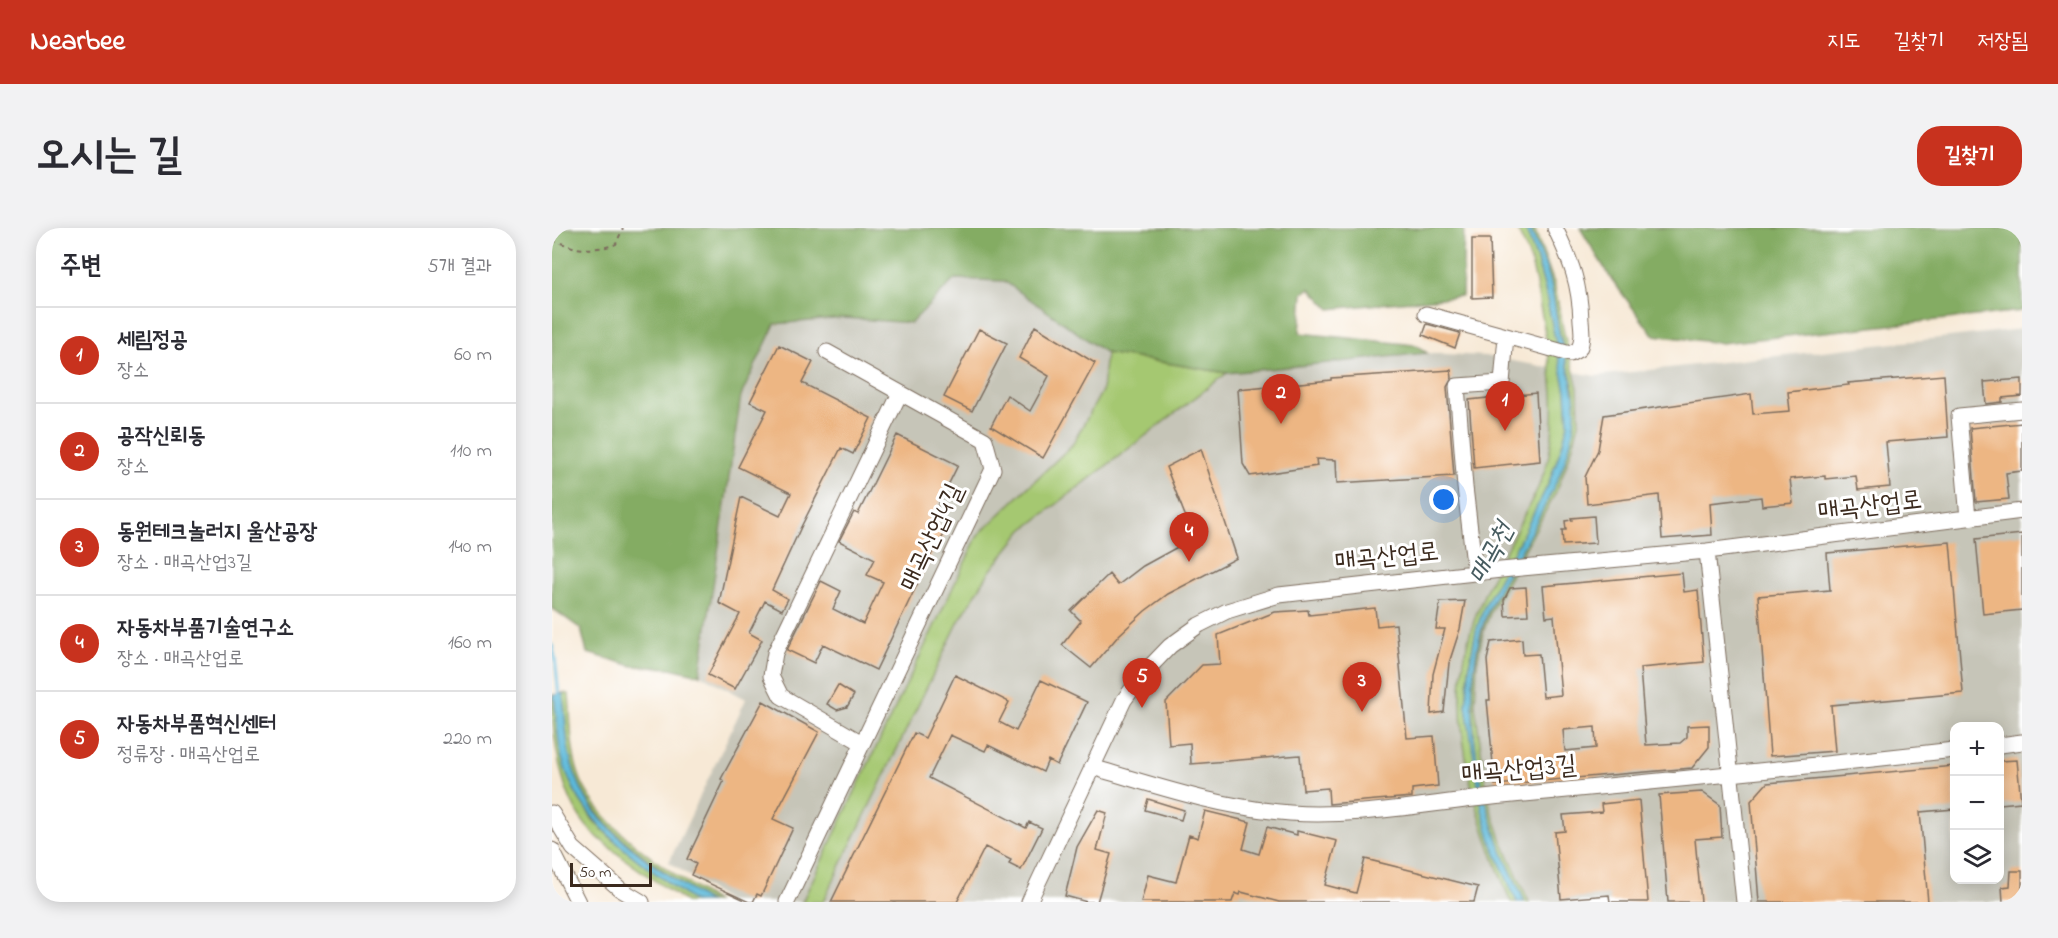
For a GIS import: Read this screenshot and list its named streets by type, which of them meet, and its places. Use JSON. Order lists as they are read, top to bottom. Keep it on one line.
{"streets":{"street":["매곡산업로","매곡산업4길","매곡산업3길"]},"crossings":[["매곡산업로","매곡산업3길"]],"water":["매곡천"],"scale_bar":"50 m","page":{"header":"Nearbee","nav":["지도","길찾기","저장됨"],"title":"오시는 길","buttons":"길찾기","heading":["주변","5개 결과"],"list":[{"mark":"1","name":"세림정공","note":"장소","value":"60 m"},{"mark":"2","name":"공작신뢰동","note":"장소","value":"110 m"},{"mark":"3","name":"동원테크놀러지 울산공장","note":"장소 · 매곡산업3길","value":"140 m"},{"mark":"4","name":"자동차부품기술연구소","note":"장소 · 매곡산업로","value":"160 m"},{"mark":"5","name":"자동차부품혁신센터","note":"정류장 · 매곡산업로","value":"220 m"}],"pins":["2","1","4","5","3"],"map_buttons":["+","−"],"scale":"50 m"}}
